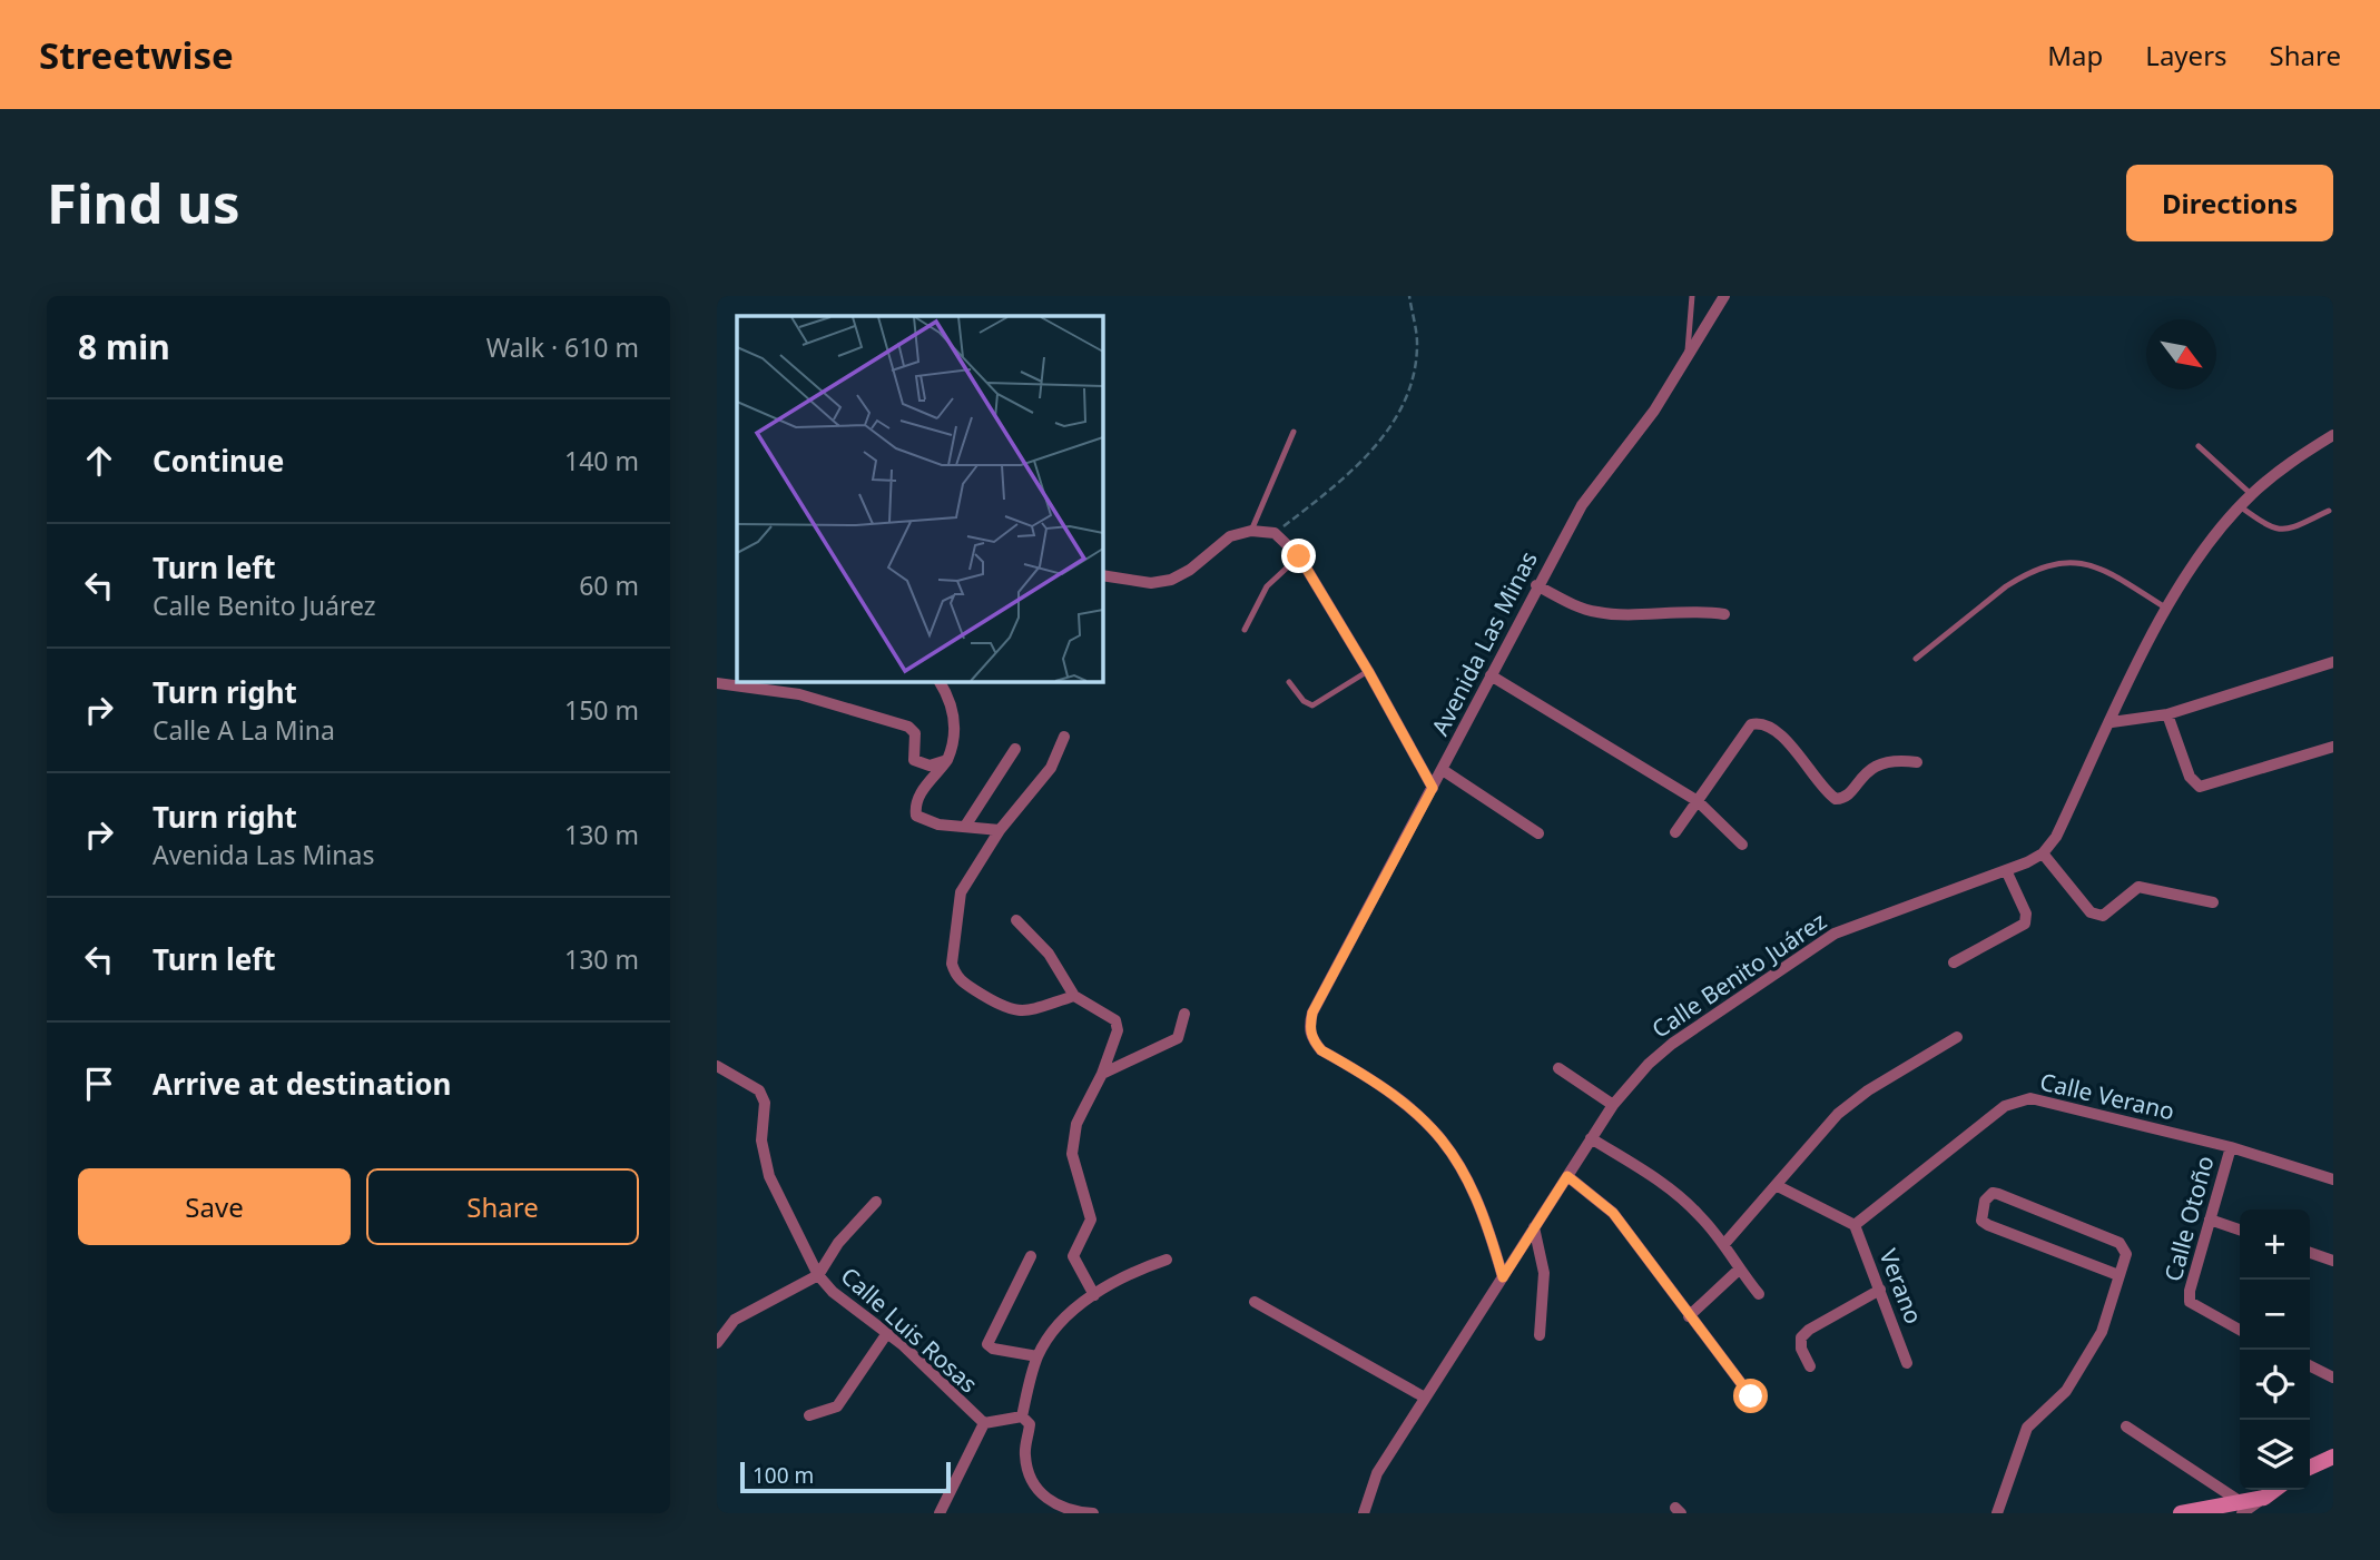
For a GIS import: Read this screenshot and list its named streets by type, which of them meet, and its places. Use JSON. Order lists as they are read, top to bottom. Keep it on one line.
{"streets":{"street":["Avenida Las Minas","Calle Benito Juárez","Calle Verano","Calle Otoño","Verano","Calle Luis Rosas"]},"crossings":[["Avenida Las Minas","Calle Benito Juárez"],["Calle Verano","Calle Otoño"],["Calle Verano","Verano"]],"scale_bar":"100 m","north":"bottom right","page":{"header":"Streetwise","nav":["Map","Layers","Share"],"buttons":["Directions",["Save","Share"]],"title":"Find us","heading":["8 min","Walk · 610 m"],"list":[["Continue","140 m"],["Turn left","Calle Benito Juárez","60 m"],["Turn right","Calle A La Mina","150 m"],["Turn right","Avenida Las Minas","130 m"],["Turn left","130 m"],"Arrive at destination"],"map_buttons":["+","−"],"scale":"100 m"}}
